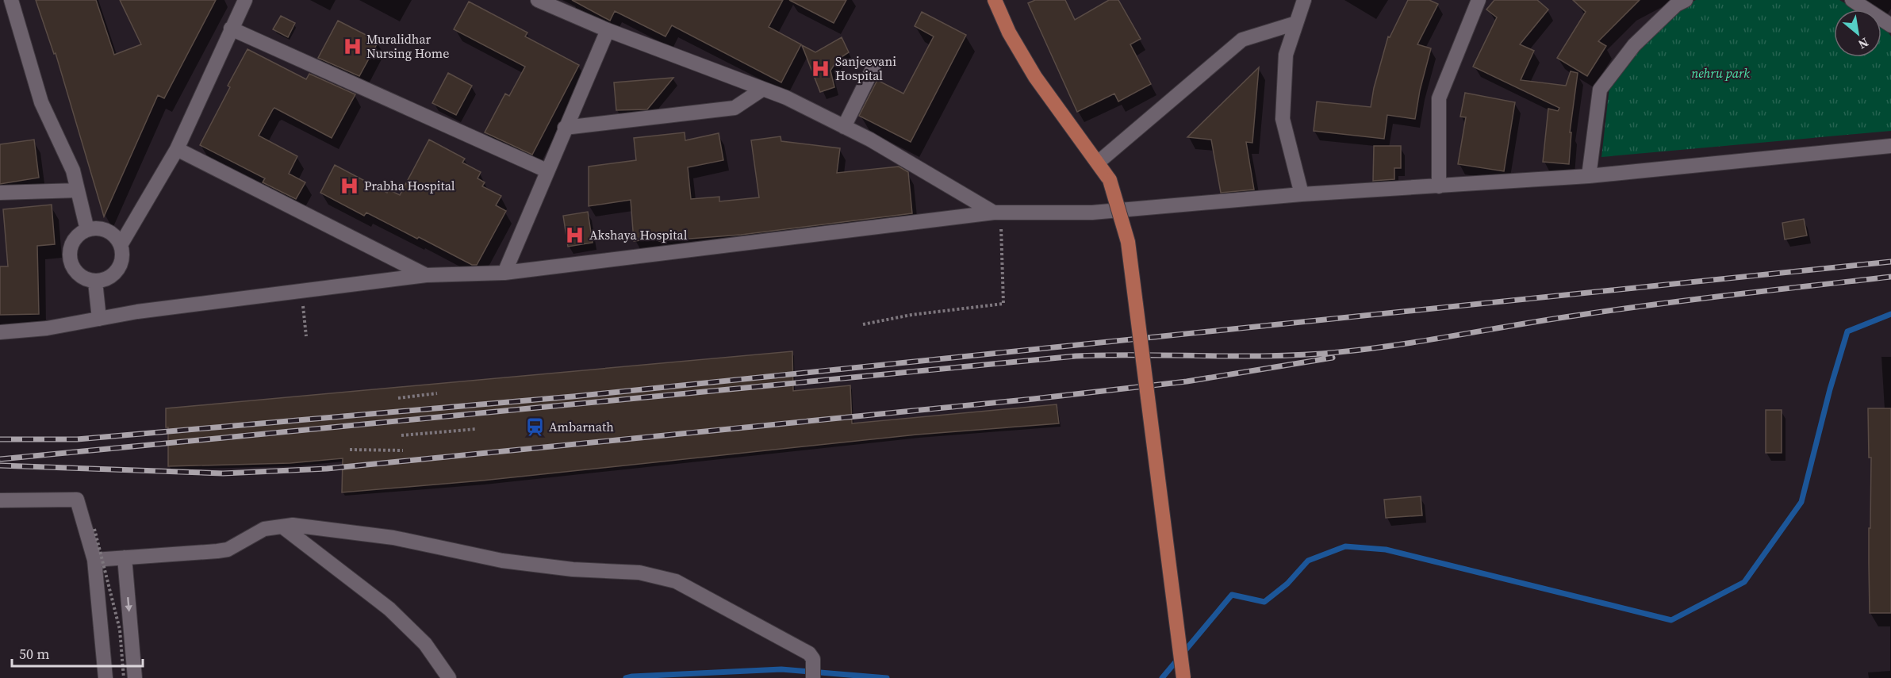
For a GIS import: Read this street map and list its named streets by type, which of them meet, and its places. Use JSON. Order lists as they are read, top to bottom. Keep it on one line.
{"parks":["nehru park"],"places":{"hospital":["Muralidhar Nursing Home","Sanjeevani Hospital","Prabha Hospital","Akshaya Hospital"],"station":["Ambarnath"]},"scale_bar":"50 m","north":"bottom right"}
